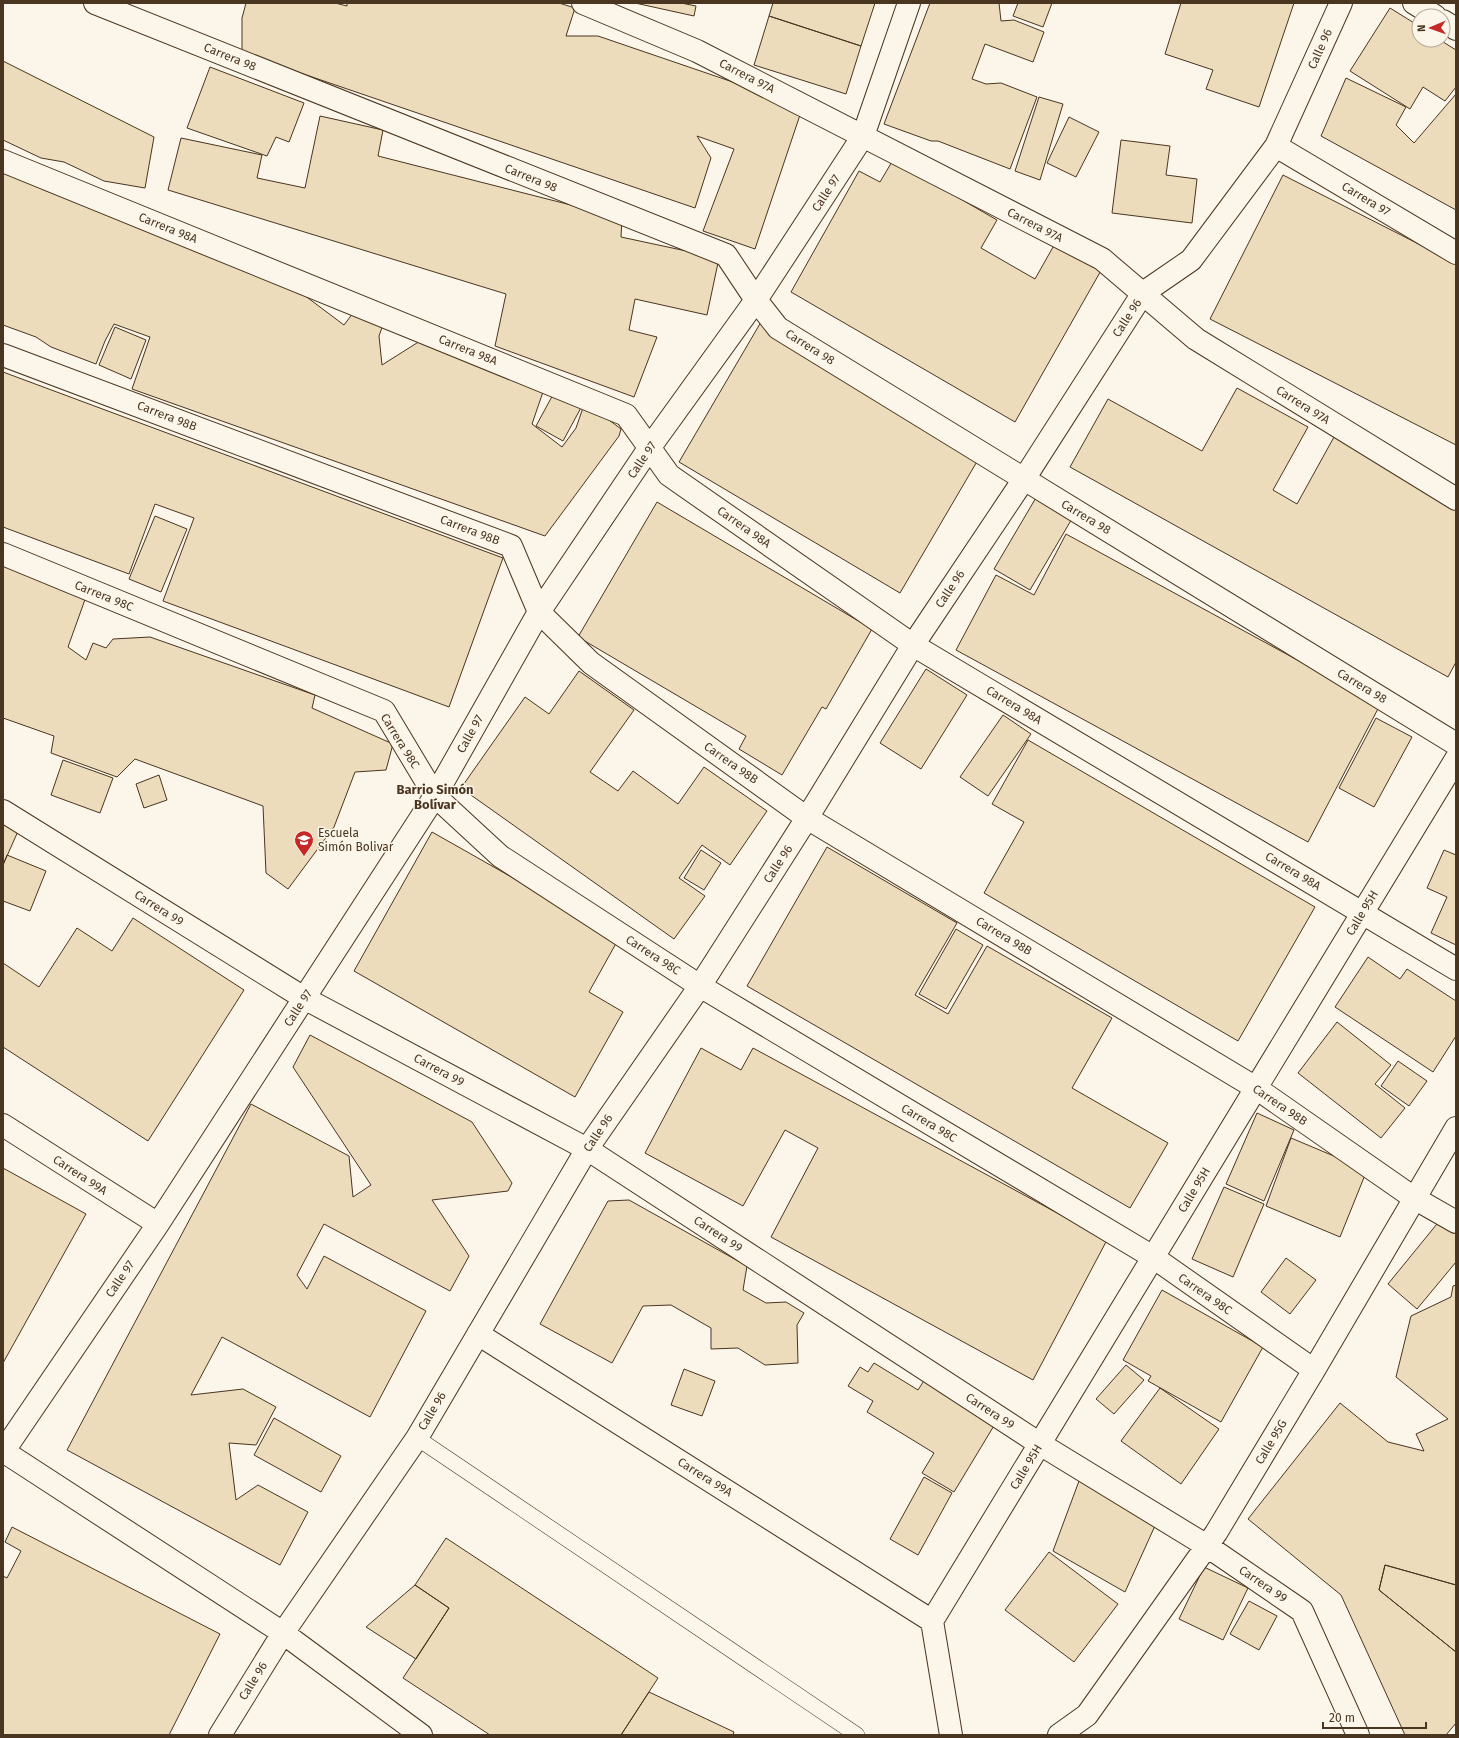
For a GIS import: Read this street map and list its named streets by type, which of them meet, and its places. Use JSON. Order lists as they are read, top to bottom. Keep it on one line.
{"streets":{"street":["Calle 96","Carrera 98","Carrera 97A","Calle 97","Carrera 97","Carrera 98A","Carrera 98B","Carrera 98C","Carrera 99","Calle 95H","Carrera 99A","Calle 95G"]},"crossings":[["Calle 96","Carrera 98"],["Calle 96","Carrera 97A"],["Calle 96","Carrera 97"],["Calle 96","Carrera 98A"],["Calle 96","Carrera 98B"],["Calle 96","Carrera 98C"],["Calle 96","Carrera 99"],["Calle 96","Carrera 99A"],["Carrera 98","Calle 97"],["Carrera 97A","Calle 97"],["Calle 97","Carrera 98A"],["Calle 97","Carrera 98B"],["Calle 97","Carrera 98C"],["Calle 97","Carrera 99"],["Calle 97","Carrera 99A"],["Carrera 98A","Calle 95H"],["Carrera 98B","Calle 95H"],["Carrera 98B","Calle 95G"],["Carrera 98C","Calle 95H"],["Carrera 98C","Calle 95G"],["Carrera 99","Calle 95H"],["Carrera 99","Calle 95G"],["Calle 95H","Carrera 99A"]],"districts":["Barrio Simón Bolívar"],"places":{"school or university":["Escuela Simón Bolivar"]},"scale_bar":"20 m","north":"left"}
